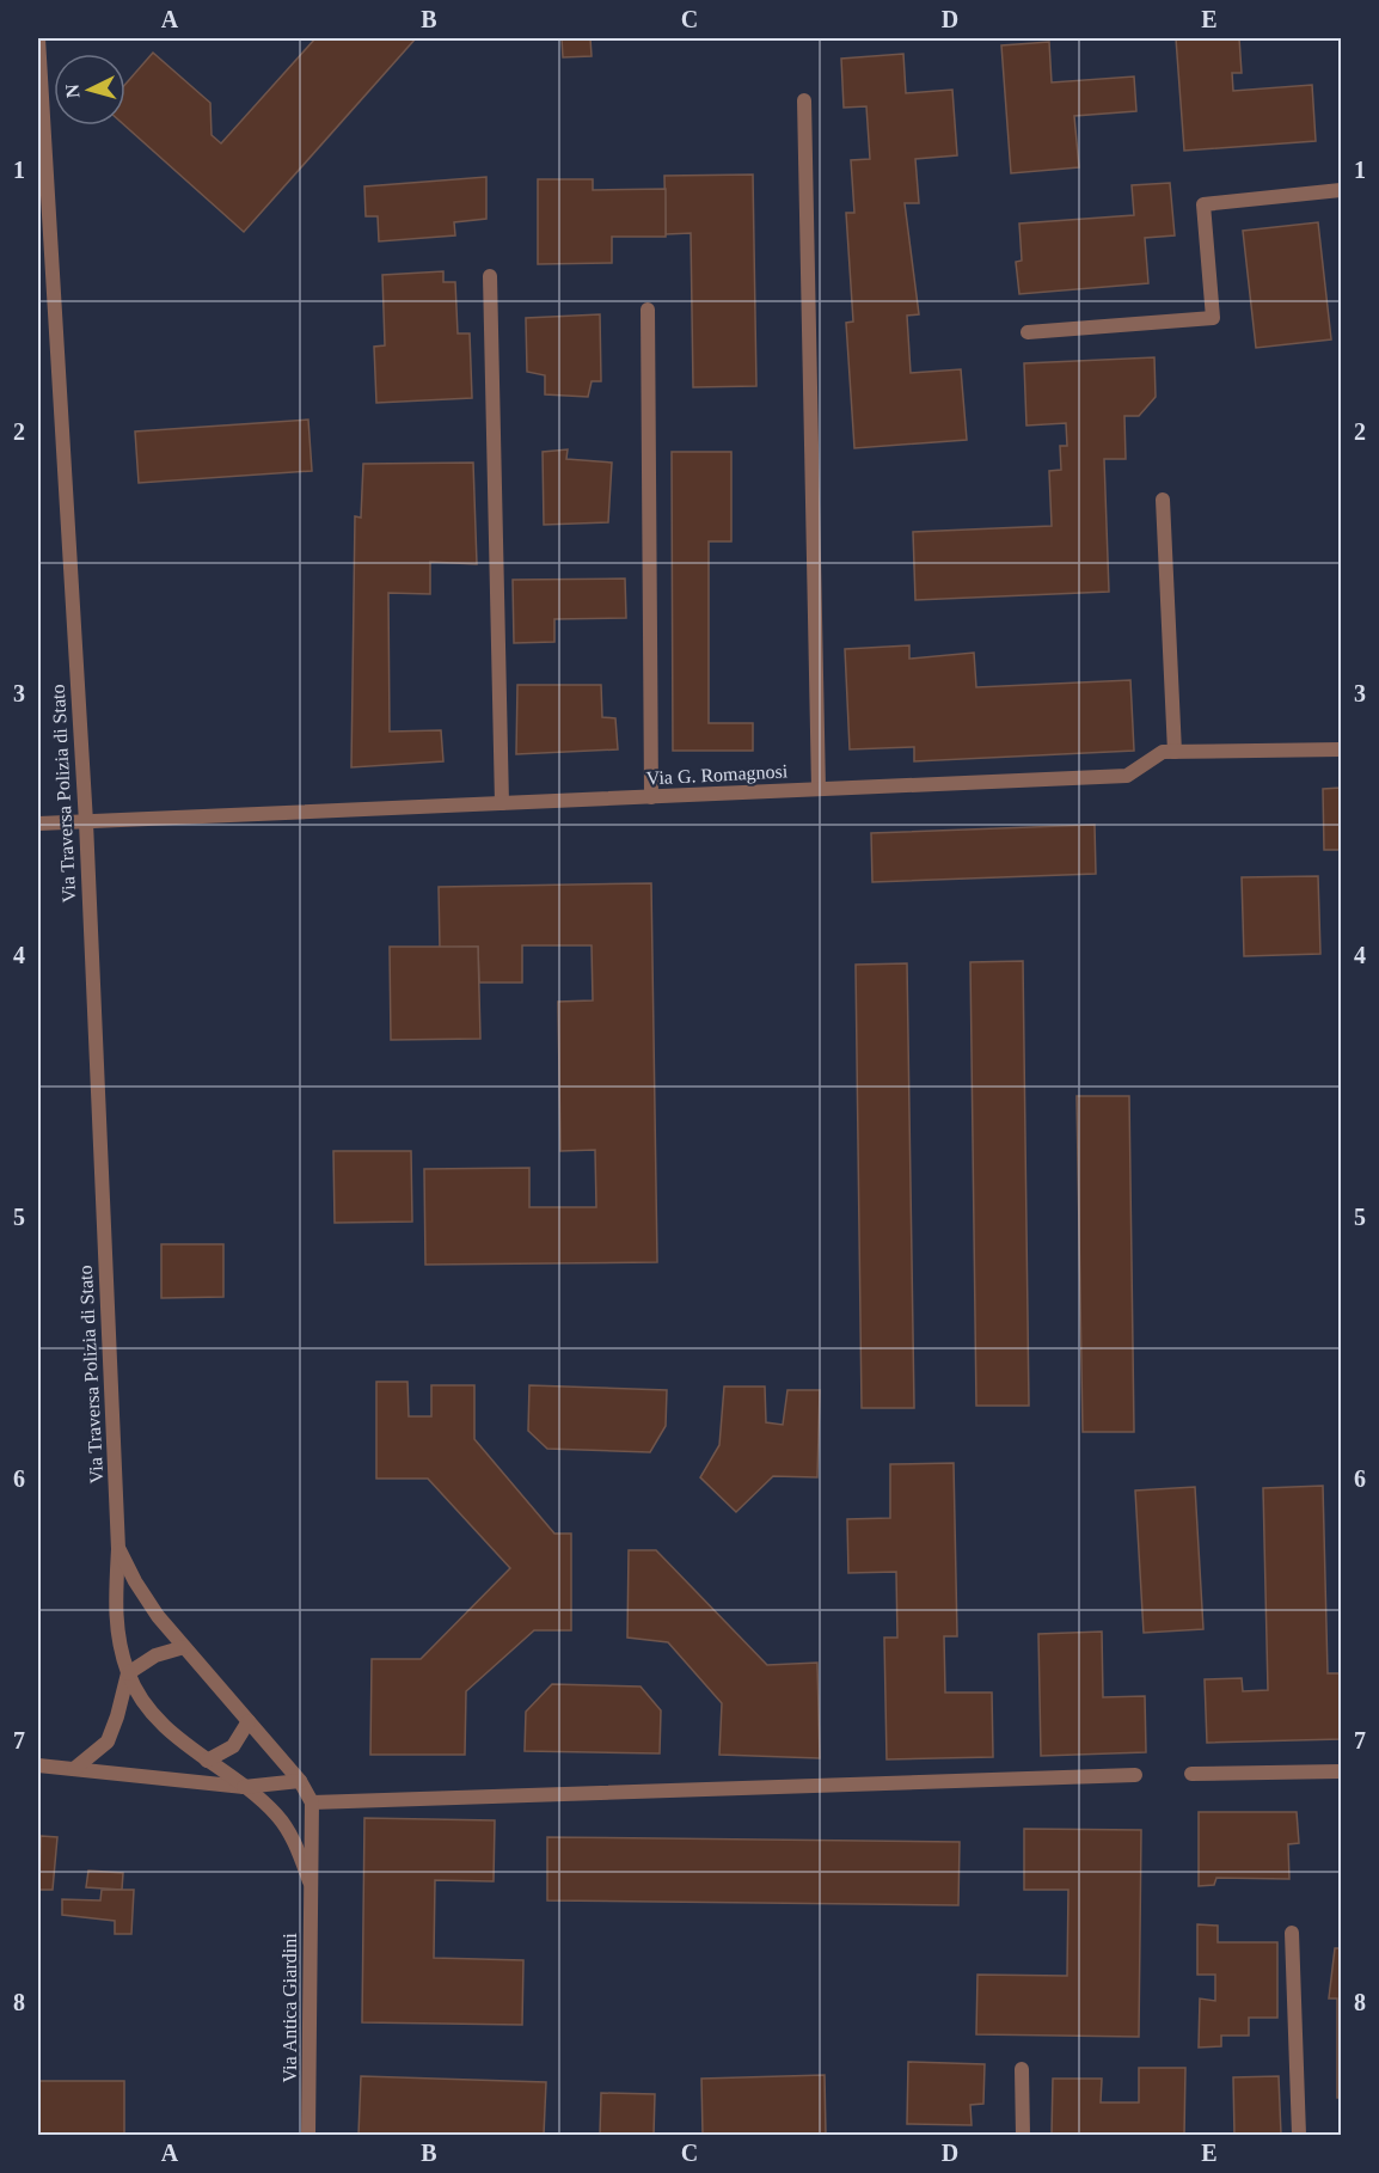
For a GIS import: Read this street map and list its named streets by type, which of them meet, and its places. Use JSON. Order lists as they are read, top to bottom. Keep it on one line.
{"streets":{"street":["Via G. Romagnosi","Via Traversa Polizia di Stato","Via Antica Giardini"]},"crossings":[["Via G. Romagnosi","Via Traversa Polizia di Stato"],["Via Traversa Polizia di Stato","Via Antica Giardini"]],"north":"left","grid":{"columns":["A","B","C","D","E"],"rows":["1","2","3","4","5","6","7","8"]}}
